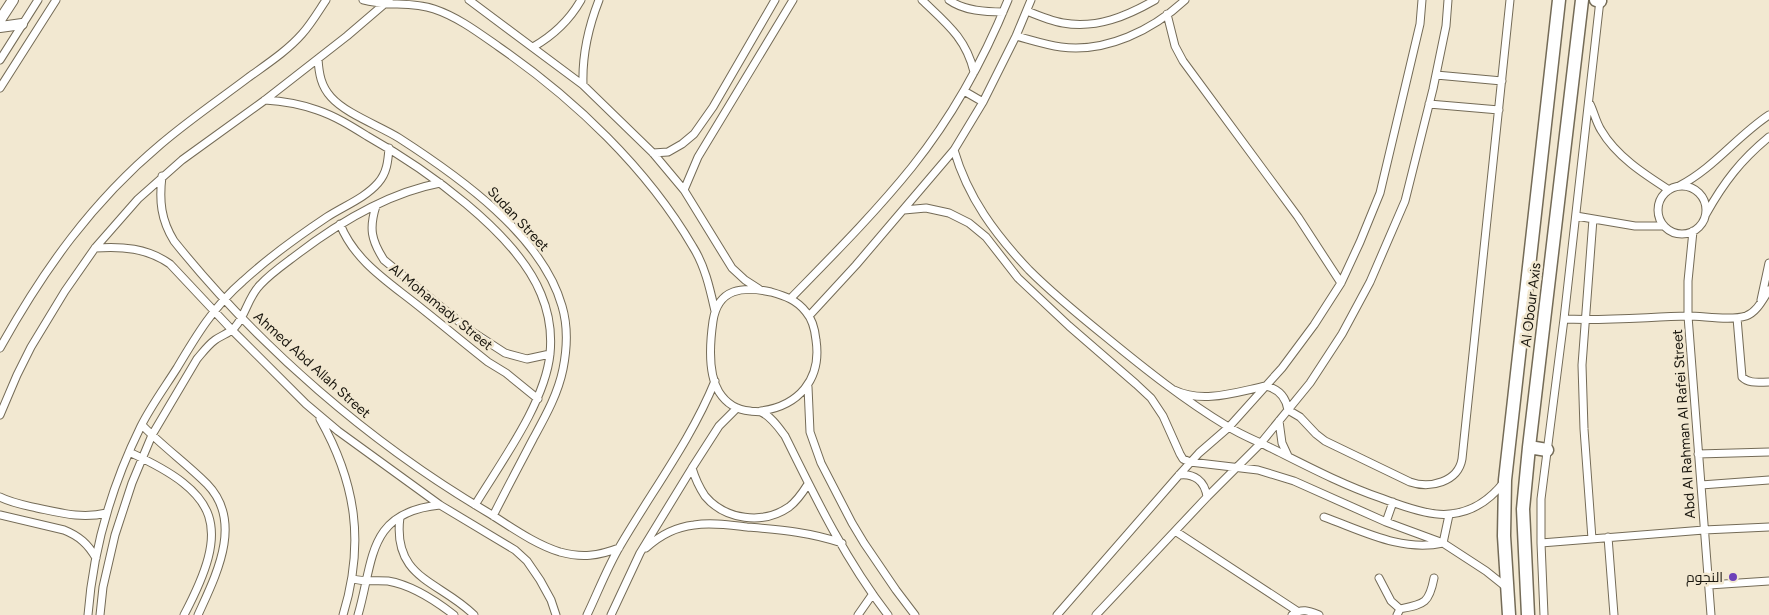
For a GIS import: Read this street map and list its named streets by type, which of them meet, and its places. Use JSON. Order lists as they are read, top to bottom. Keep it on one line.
{"streets":{"highway":["Al Obour Axis"],"street":["Sudan Street","Al Mohamady Street","Ahmed Abd Allah Street","Abd Al Rahman Al Rafei Street"]},"crossings":[["Sudan Street","Al Mohamady Street"],["Sudan Street","Ahmed Abd Allah Street"]],"places":["النجوم"]}
